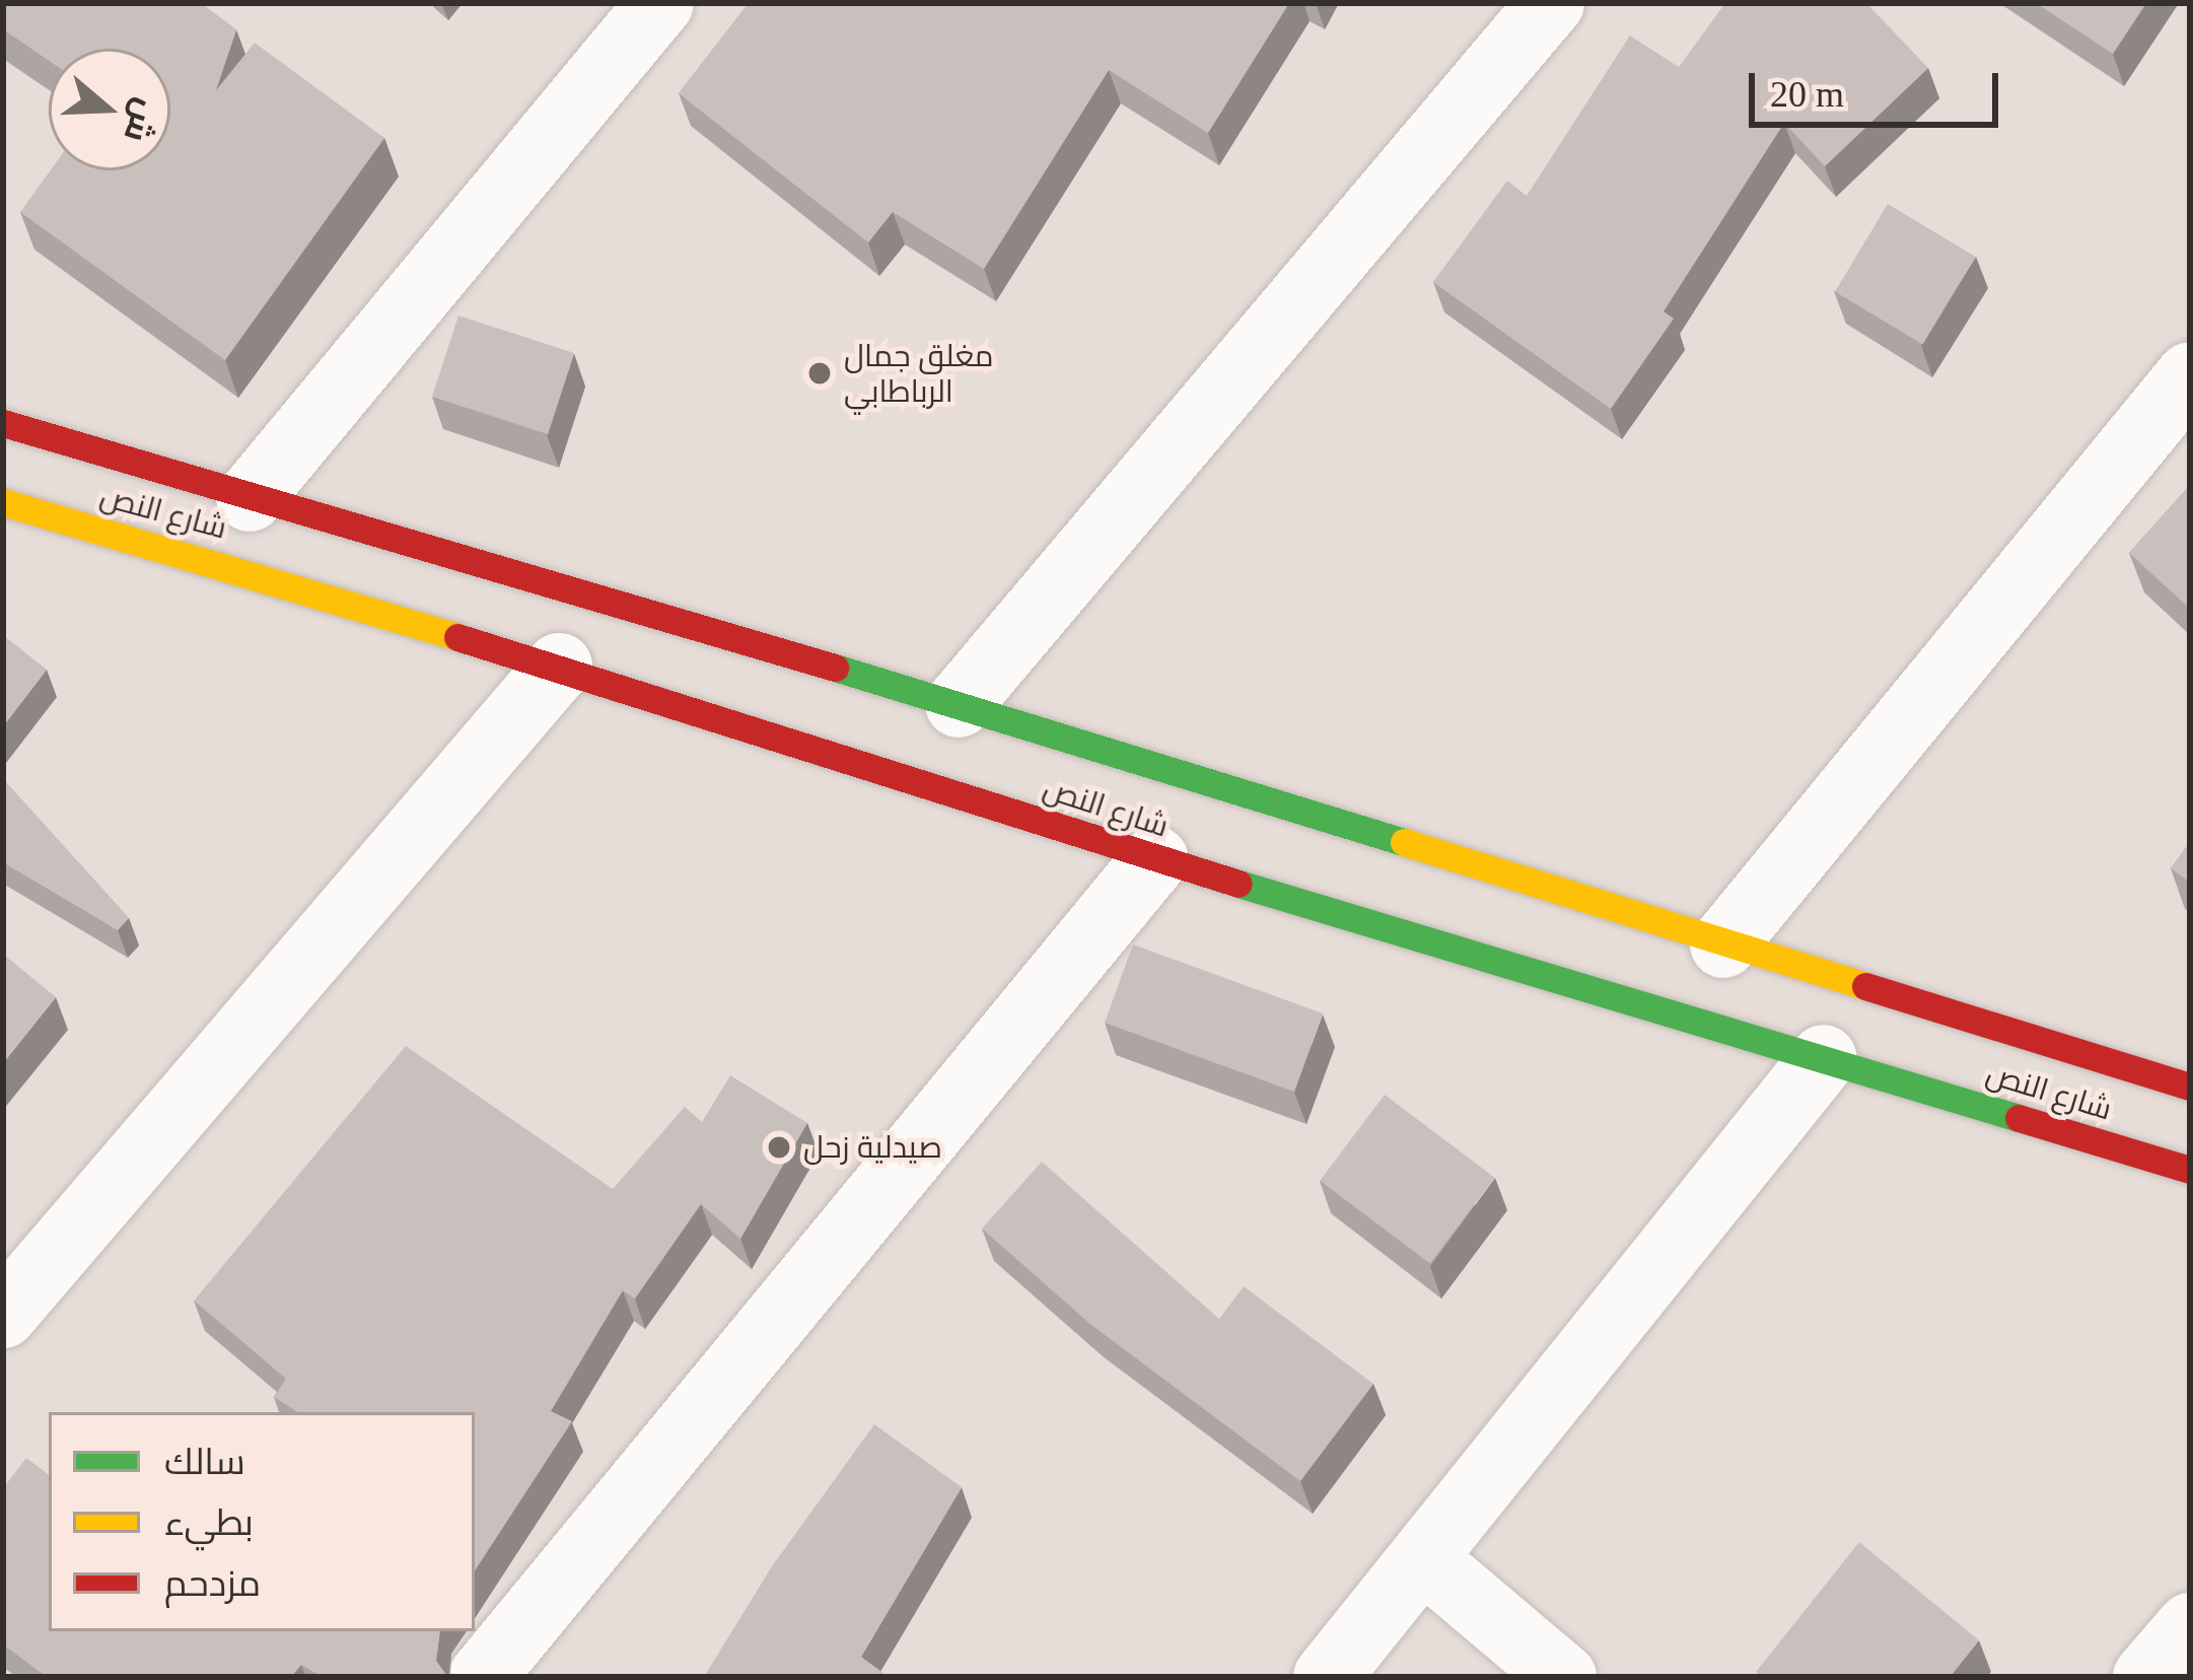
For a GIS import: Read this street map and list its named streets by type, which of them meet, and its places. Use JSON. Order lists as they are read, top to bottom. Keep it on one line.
{"streets":{"main road":["شارع النص"]},"places":["مغلق جمال الرباطابي","صيدلية زحل"],"legend":["سالك","بطيء","مزدحم"],"scale_bar":"20 m","north":"right"}
